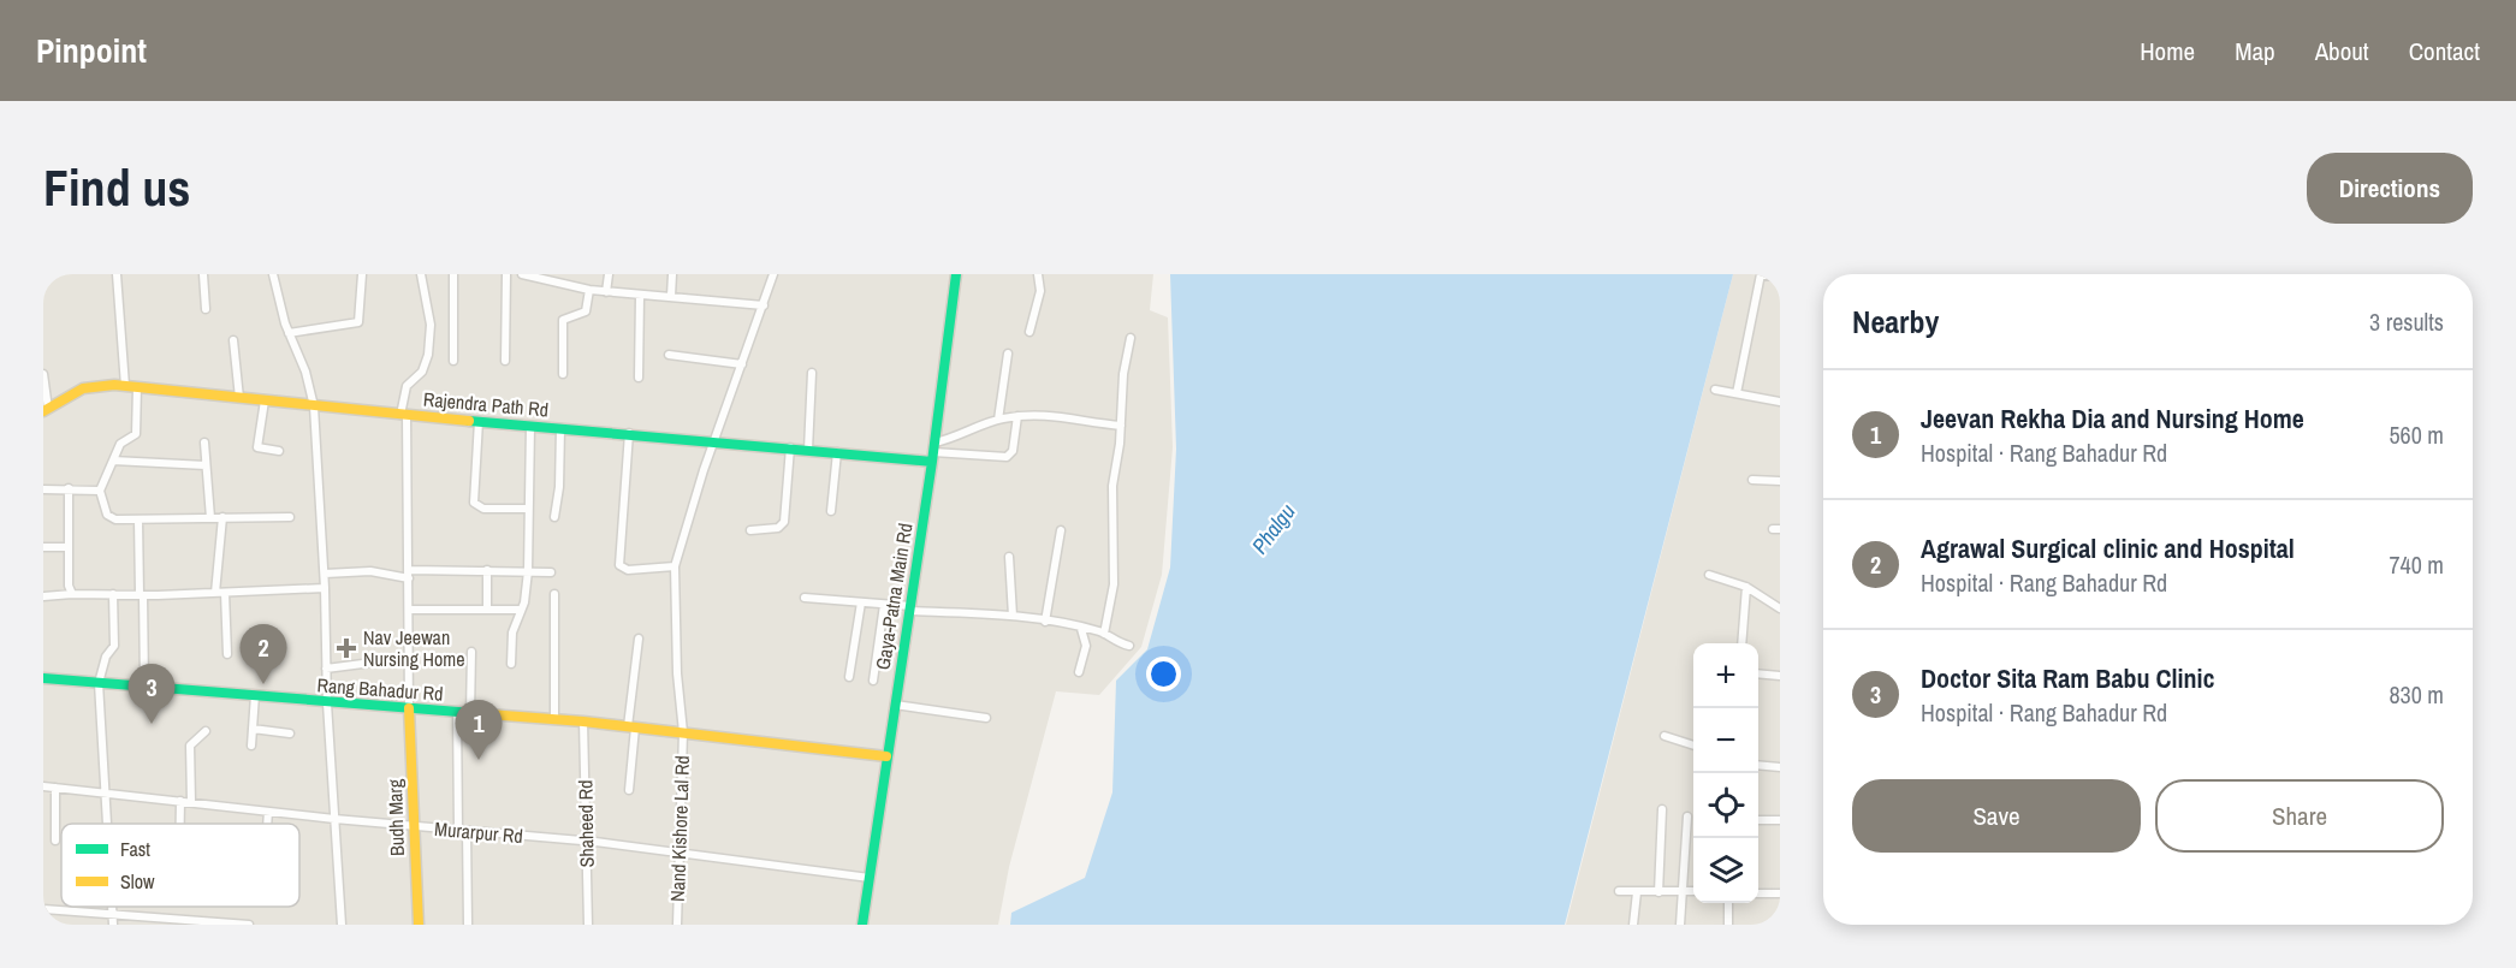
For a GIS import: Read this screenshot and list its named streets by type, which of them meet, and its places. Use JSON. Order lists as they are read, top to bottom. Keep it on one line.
{"streets":{"street":["Rajendra Path Rd","Gaya-Patna Main Rd","Rang Bahadur Rd","Budh Marg","Shaheed Rd","Nand Kishore Lal Rd","Murarpur Rd"]},"crossings":[["Rajendra Path Rd","Gaya-Patna Main Rd"],["Rajendra Path Rd","Nand Kishore Lal Rd"],["Gaya-Patna Main Rd","Rang Bahadur Rd"],["Gaya-Patna Main Rd","Murarpur Rd"],["Rang Bahadur Rd","Budh Marg"],["Rang Bahadur Rd","Shaheed Rd"],["Rang Bahadur Rd","Nand Kishore Lal Rd"],["Budh Marg","Murarpur Rd"],["Shaheed Rd","Murarpur Rd"],["Nand Kishore Lal Rd","Murarpur Rd"]],"water":["Phalgu"],"places":{"health":["Nav Jeewan Nursing Home"]},"legend":["Fast","Slow"],"page":{"header":"Pinpoint","nav":["Home","Map","About","Contact"],"buttons":["Directions",["Save","Share"]],"title":"Find us","heading":["Nearby","3 results"],"list":[{"mark":"1","name":"Jeevan Rekha Dia and Nursing Home","note":"Hospital · Rang Bahadur Rd","value":"560 m"},{"mark":"2","name":"Agrawal Surgical clinic and Hospital","note":"Hospital · Rang Bahadur Rd","value":"740 m"},{"mark":"3","name":"Doctor Sita Ram Babu Clinic","note":"Hospital · Rang Bahadur Rd","value":"830 m"}],"pins":["2","3","1"],"map_buttons":["+","−"]}}
